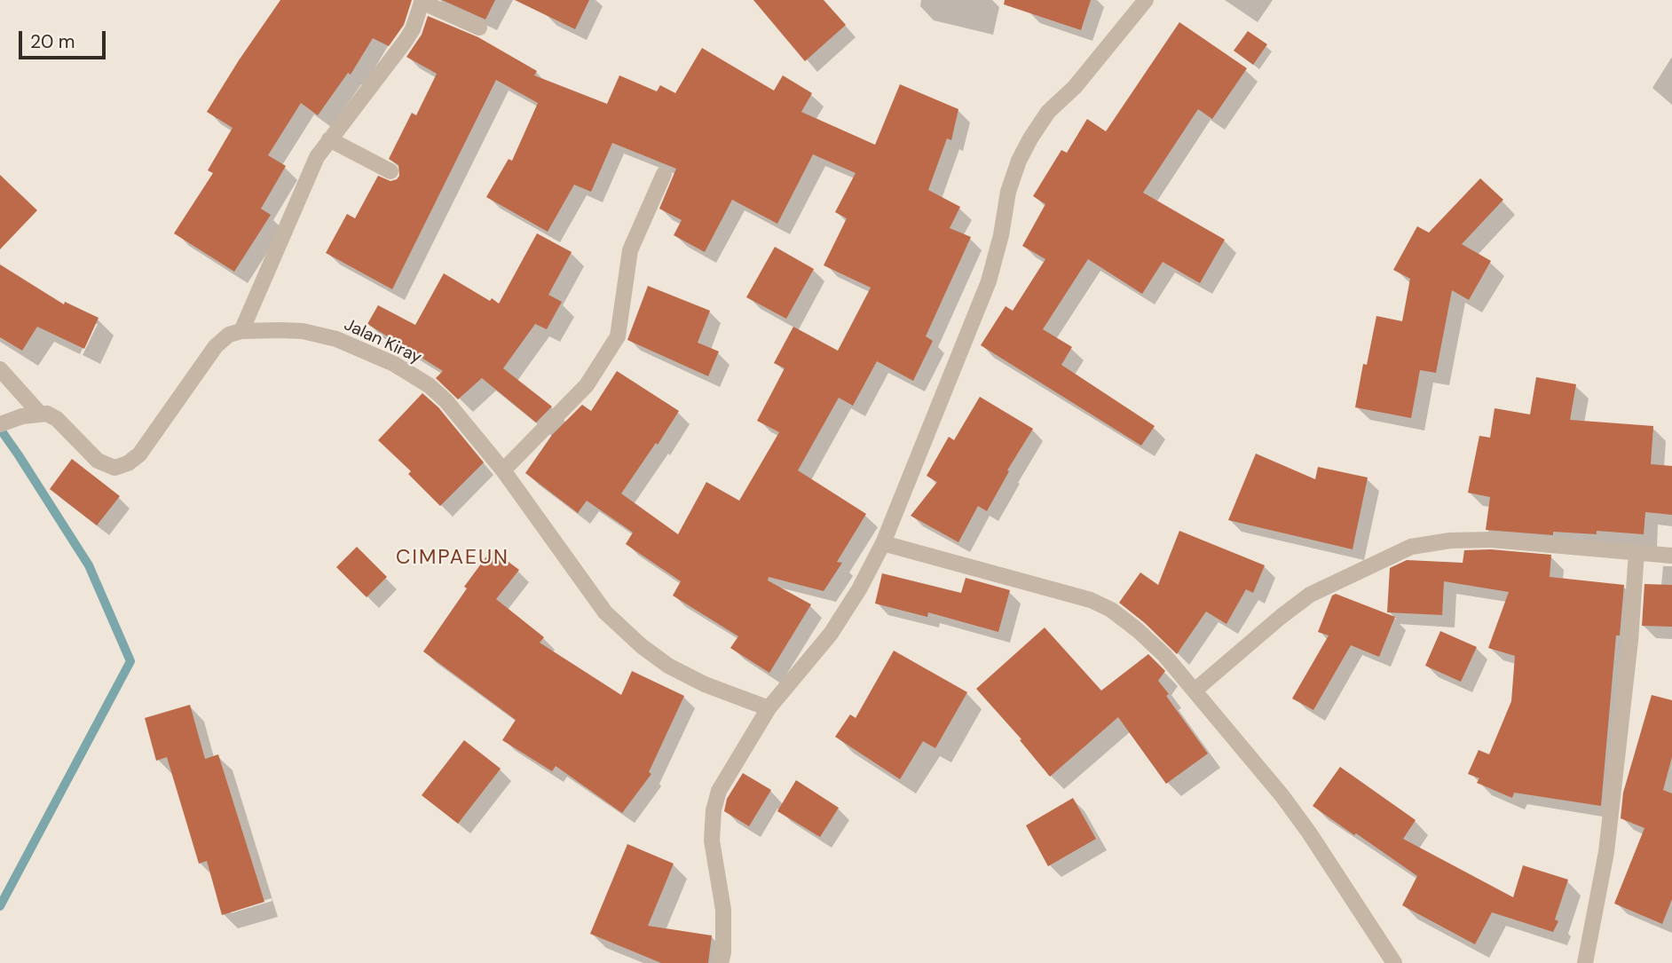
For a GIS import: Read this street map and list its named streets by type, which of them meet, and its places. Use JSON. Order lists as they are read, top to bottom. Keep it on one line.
{"streets":{"street":["Jalan Kiray"]},"districts":["CIMPAEUN"],"scale_bar":"20 m"}
